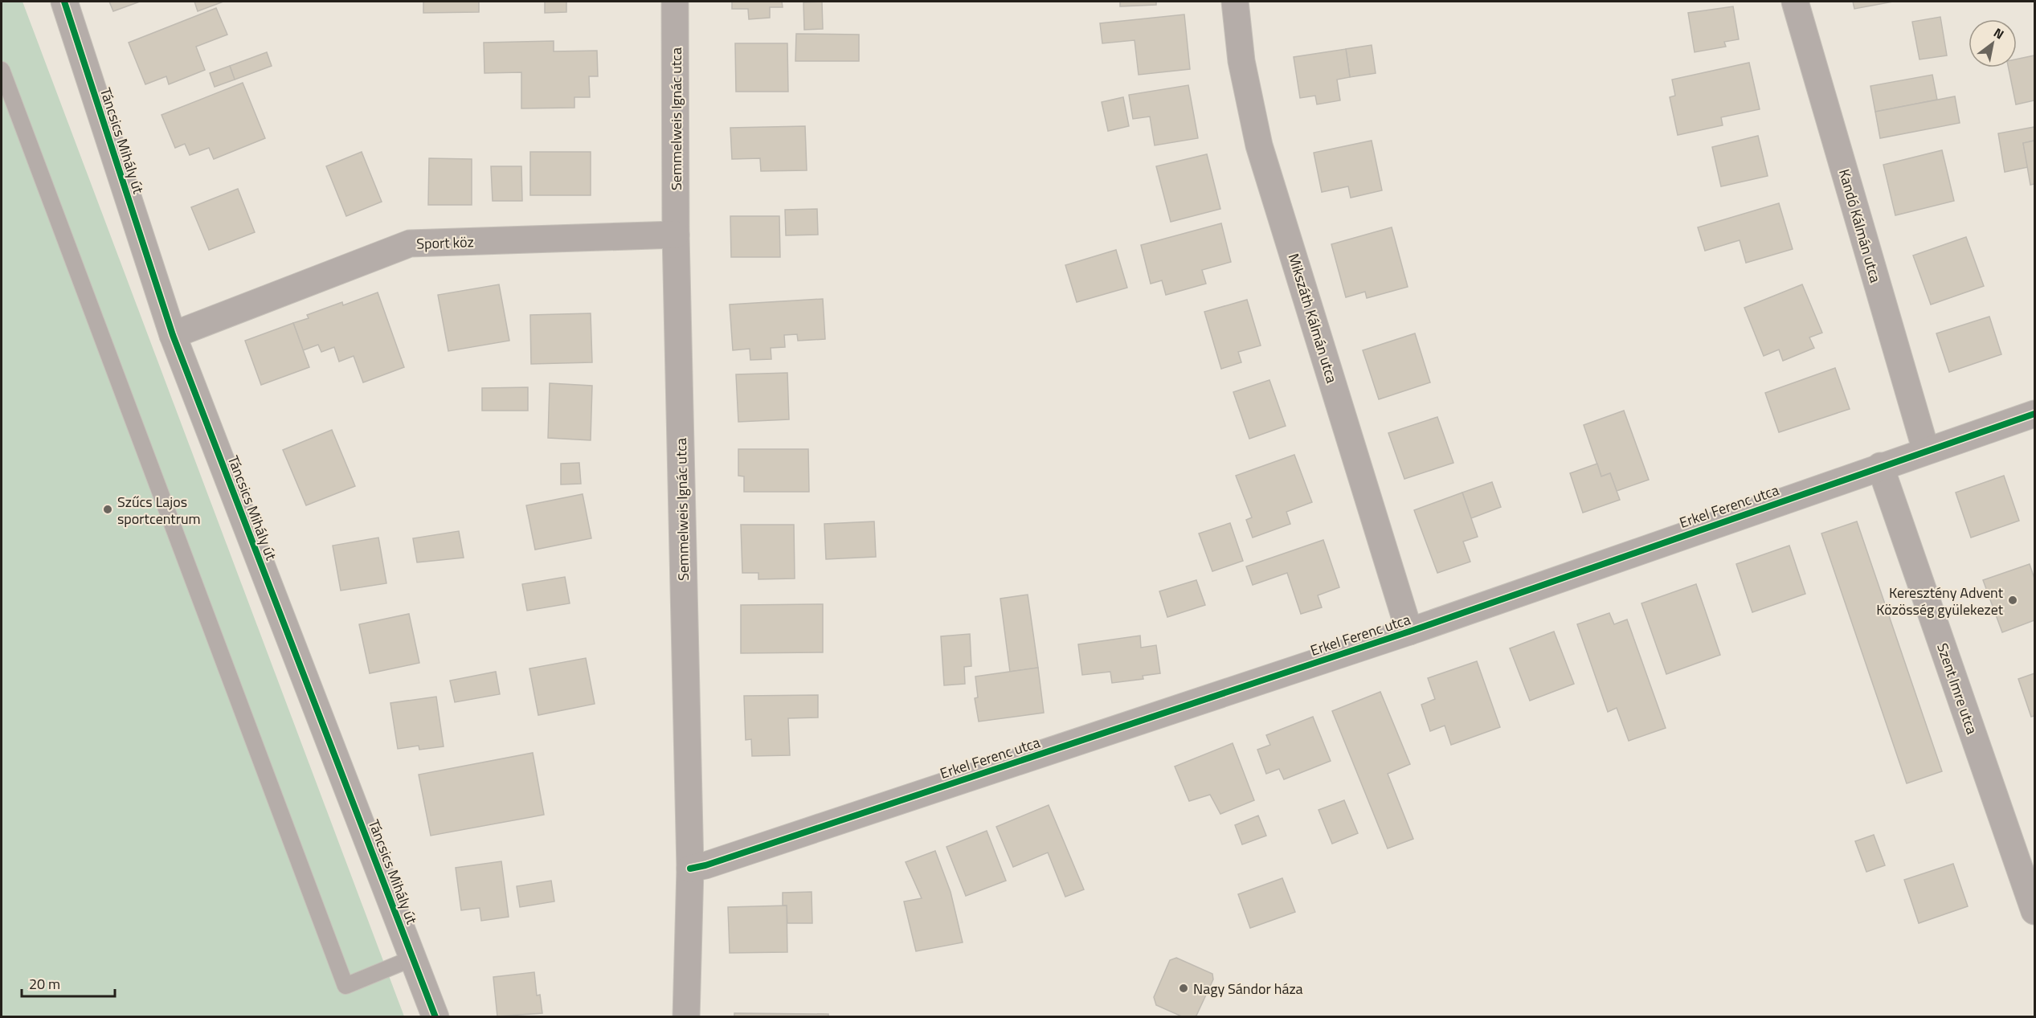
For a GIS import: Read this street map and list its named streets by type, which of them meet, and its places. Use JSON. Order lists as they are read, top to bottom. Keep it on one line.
{"streets":{"street":["Semmelweis Ignác utca","Táncsics Mihály út","Kandó Kálmán utca","Sport köz","Mikszáth Kálmán utca","Erkel Ferenc utca","Szent Imre utca"]},"crossings":[["Semmelweis Ignác utca","Sport köz"],["Semmelweis Ignác utca","Erkel Ferenc utca"],["Táncsics Mihály út","Sport köz"],["Kandó Kálmán utca","Erkel Ferenc utca"],["Mikszáth Kálmán utca","Erkel Ferenc utca"],["Erkel Ferenc utca","Szent Imre utca"]],"places":["Szűcs Lajos sportcentrum","Keresztény Advent Közösség gyülekezet","Nagy Sándor háza"],"scale_bar":"20 m","north":"top right"}
